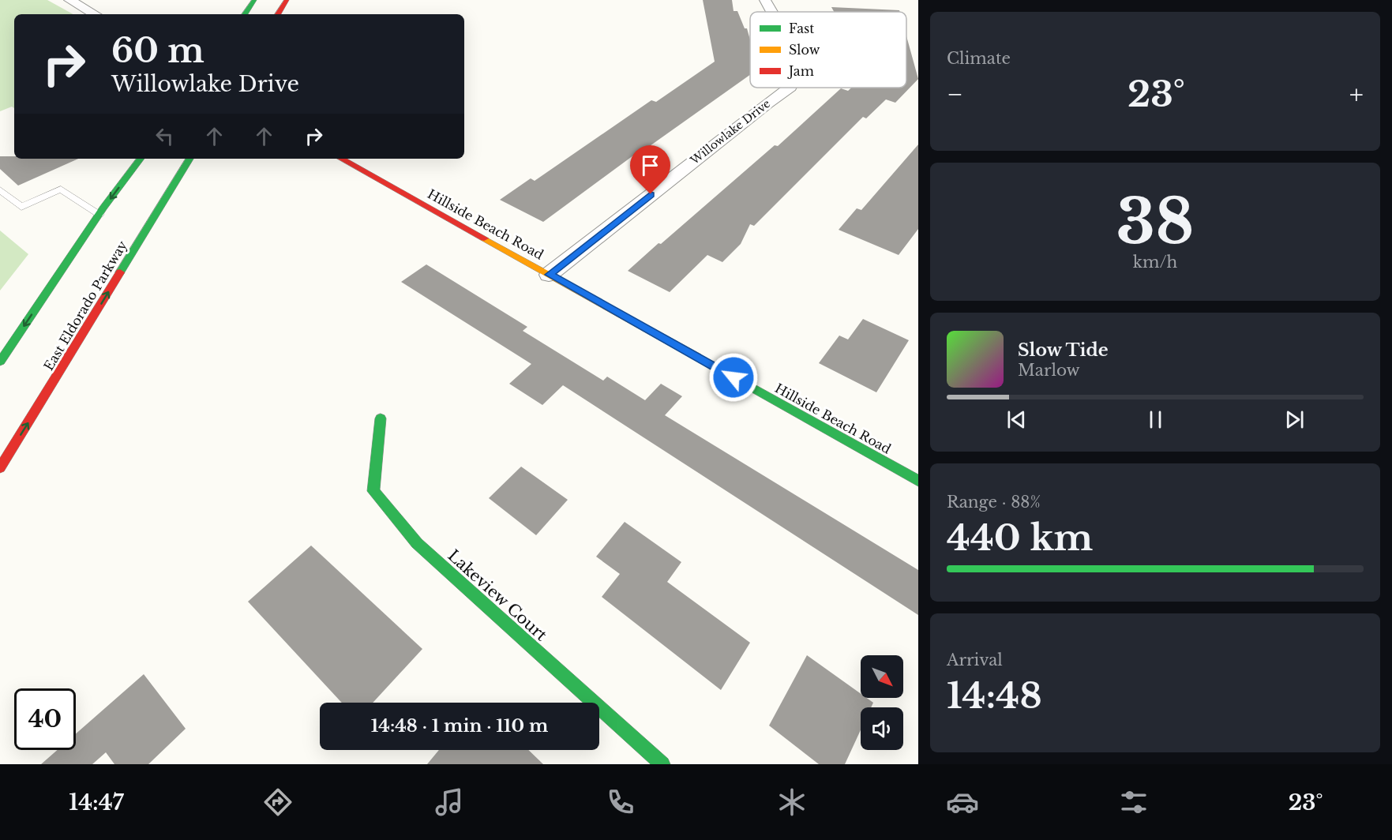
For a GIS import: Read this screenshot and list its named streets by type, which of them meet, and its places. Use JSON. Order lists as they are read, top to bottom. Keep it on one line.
{"streets":{"street":["Willowlake Drive","Hillside Beach Road","East Eldorado Parkway","Lakeview Court"]},"crossings":[["Willowlake Drive","Hillside Beach Road"]],"legend":["Fast","Slow","Jam"],"north":"bottom right","page":{"tile":["Climate",["38","km/h"],["Range · 88%","440 km"],["Arrival","14:48"]],"turn":["60 m","Willowlake Drive"],"heat":["−","23°","+"],"song":["Slow Tide","Marlow"],"limit":"40","trip":"14:48 · 1 min · 110 m","tabs":["14:47","23°"]}}
